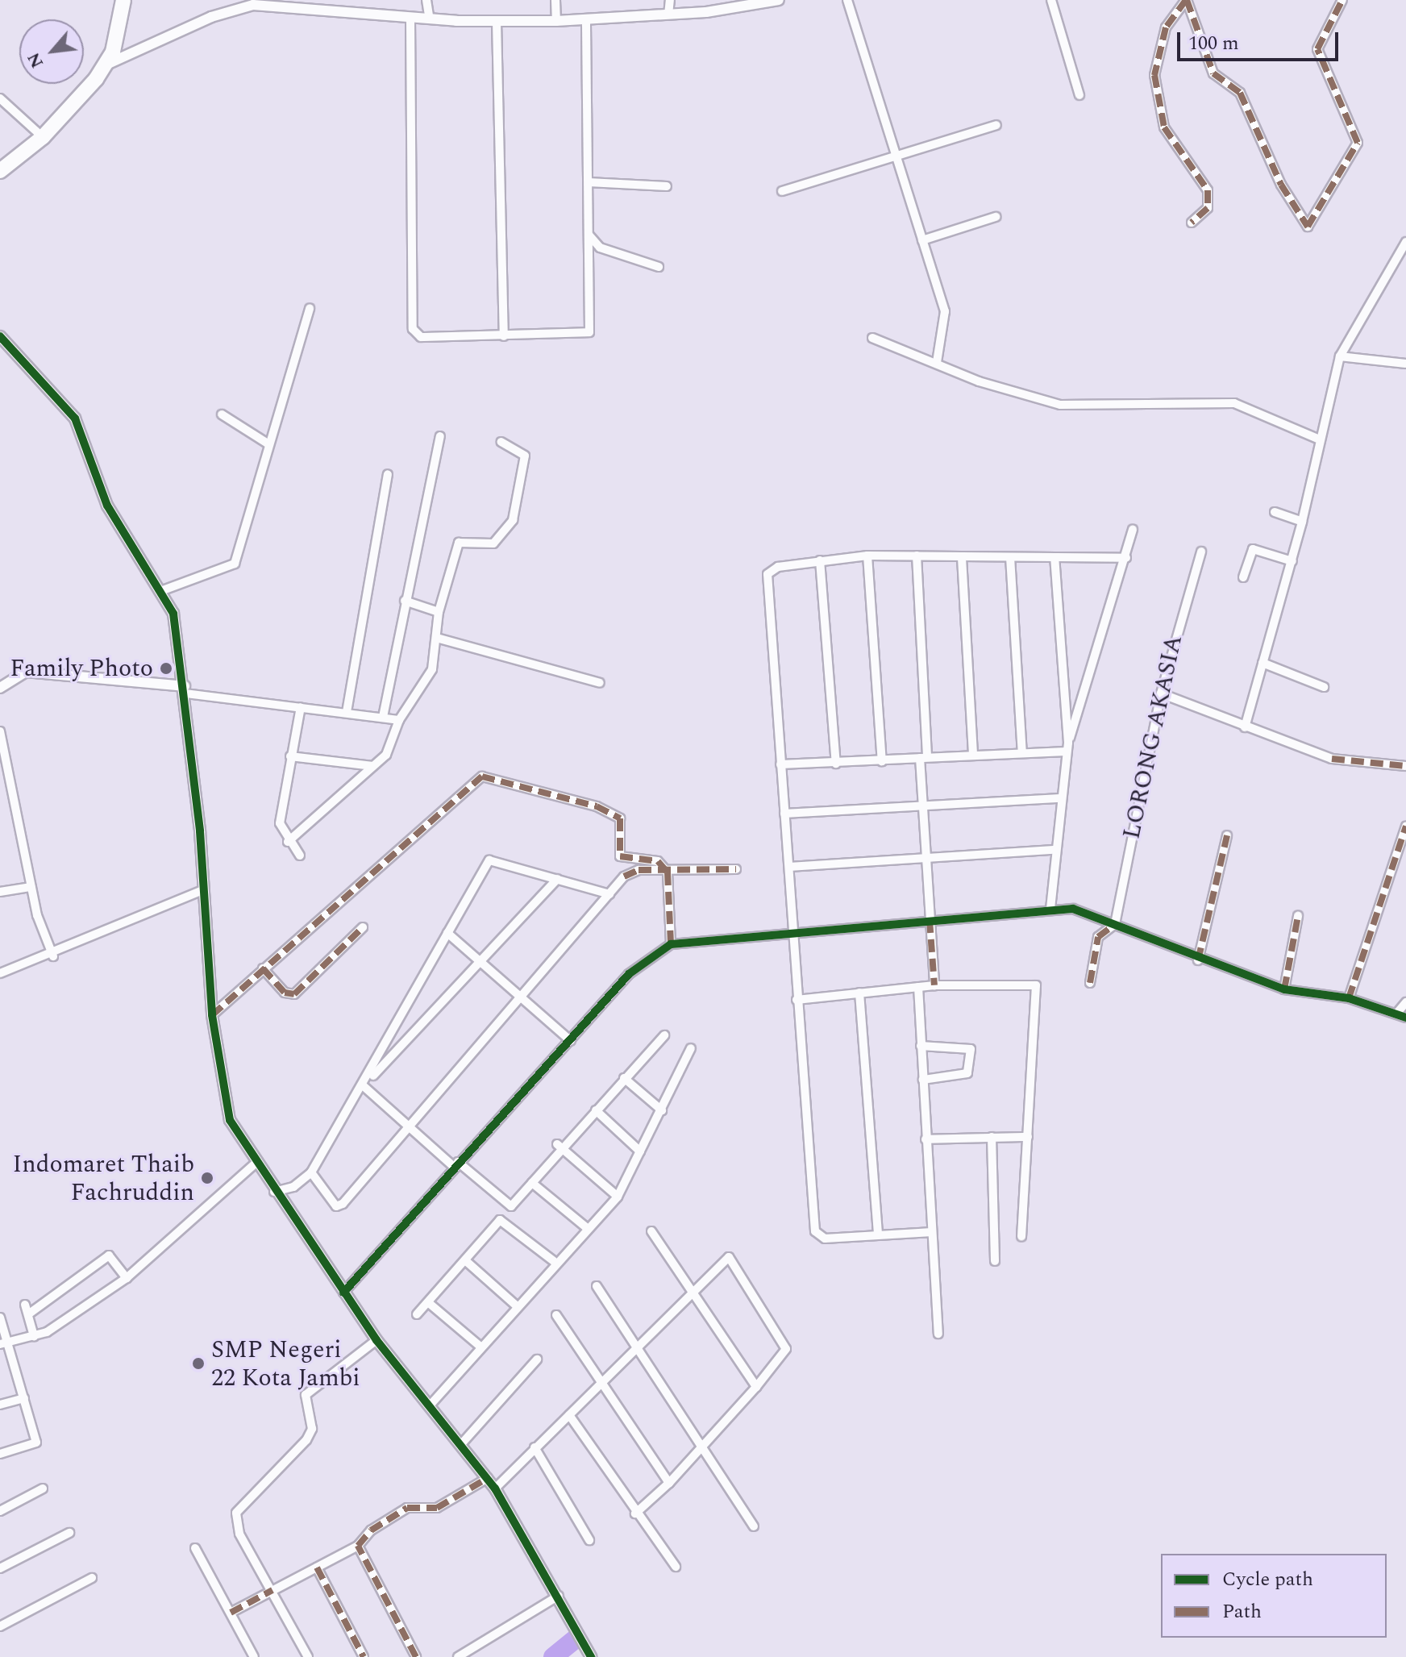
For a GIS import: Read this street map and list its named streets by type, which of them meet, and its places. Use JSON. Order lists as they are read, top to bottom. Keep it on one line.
{"streets":{"street":["LORONG AKASIA"]},"places":["Family Photo","Indomaret Thaib Fachruddin","SMP Negeri 22 Kota Jambi"],"legend":["Cycle path","Path"],"scale_bar":"100 m","north":"bottom left"}
